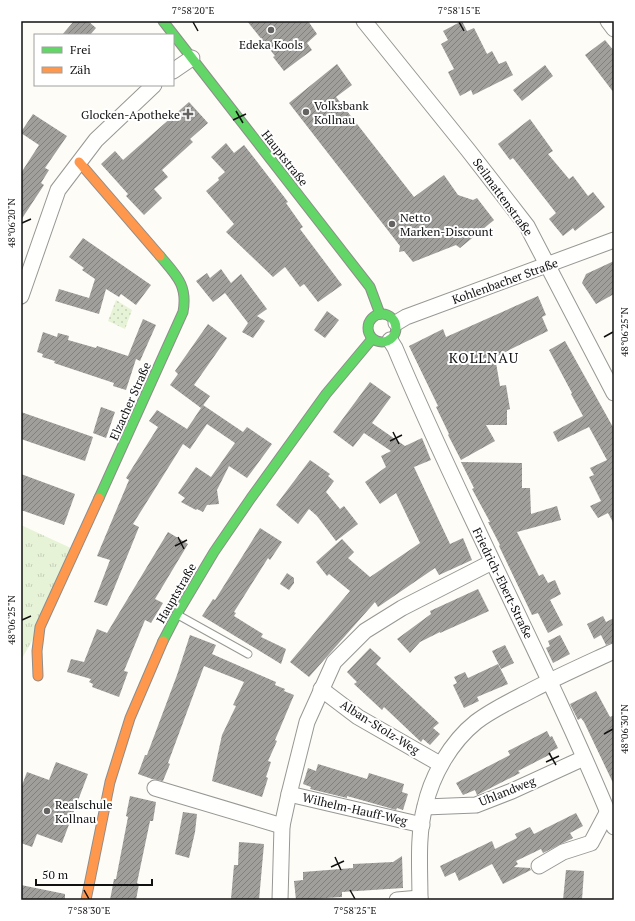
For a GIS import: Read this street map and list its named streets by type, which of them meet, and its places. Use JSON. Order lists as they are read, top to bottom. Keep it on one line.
{"streets":{"street":["Hauptstraße","Seilmattenstraße","Kohlenbacher Straße","Elzacher Straße","Friedrich-Ebert-Straße","Alban-Stolz-Weg","Uhlandweg","Wilhelm-Hauff-Weg"]},"crossings":[["Hauptstraße","Kohlenbacher Straße"],["Hauptstraße","Friedrich-Ebert-Straße"],["Seilmattenstraße","Kohlenbacher Straße"],["Kohlenbacher Straße","Friedrich-Ebert-Straße"],["Friedrich-Ebert-Straße","Uhlandweg"]],"districts":["KOLLNAU"],"places":{"other":["Edeka Kools","Volksbank Kollnau","Netto Marken-Discount","Realschule Kollnau"],"health":["Glocken-Apotheke"]},"legend":["Frei","Zäh"],"scale_bar":"50 m","coordinates":["7°58'20\"E","7°58'15\"E","48°06'20\"N","48°06'25\"N","48°06'30\"N","7°58'30\"E","7°58'25\"E"]}
